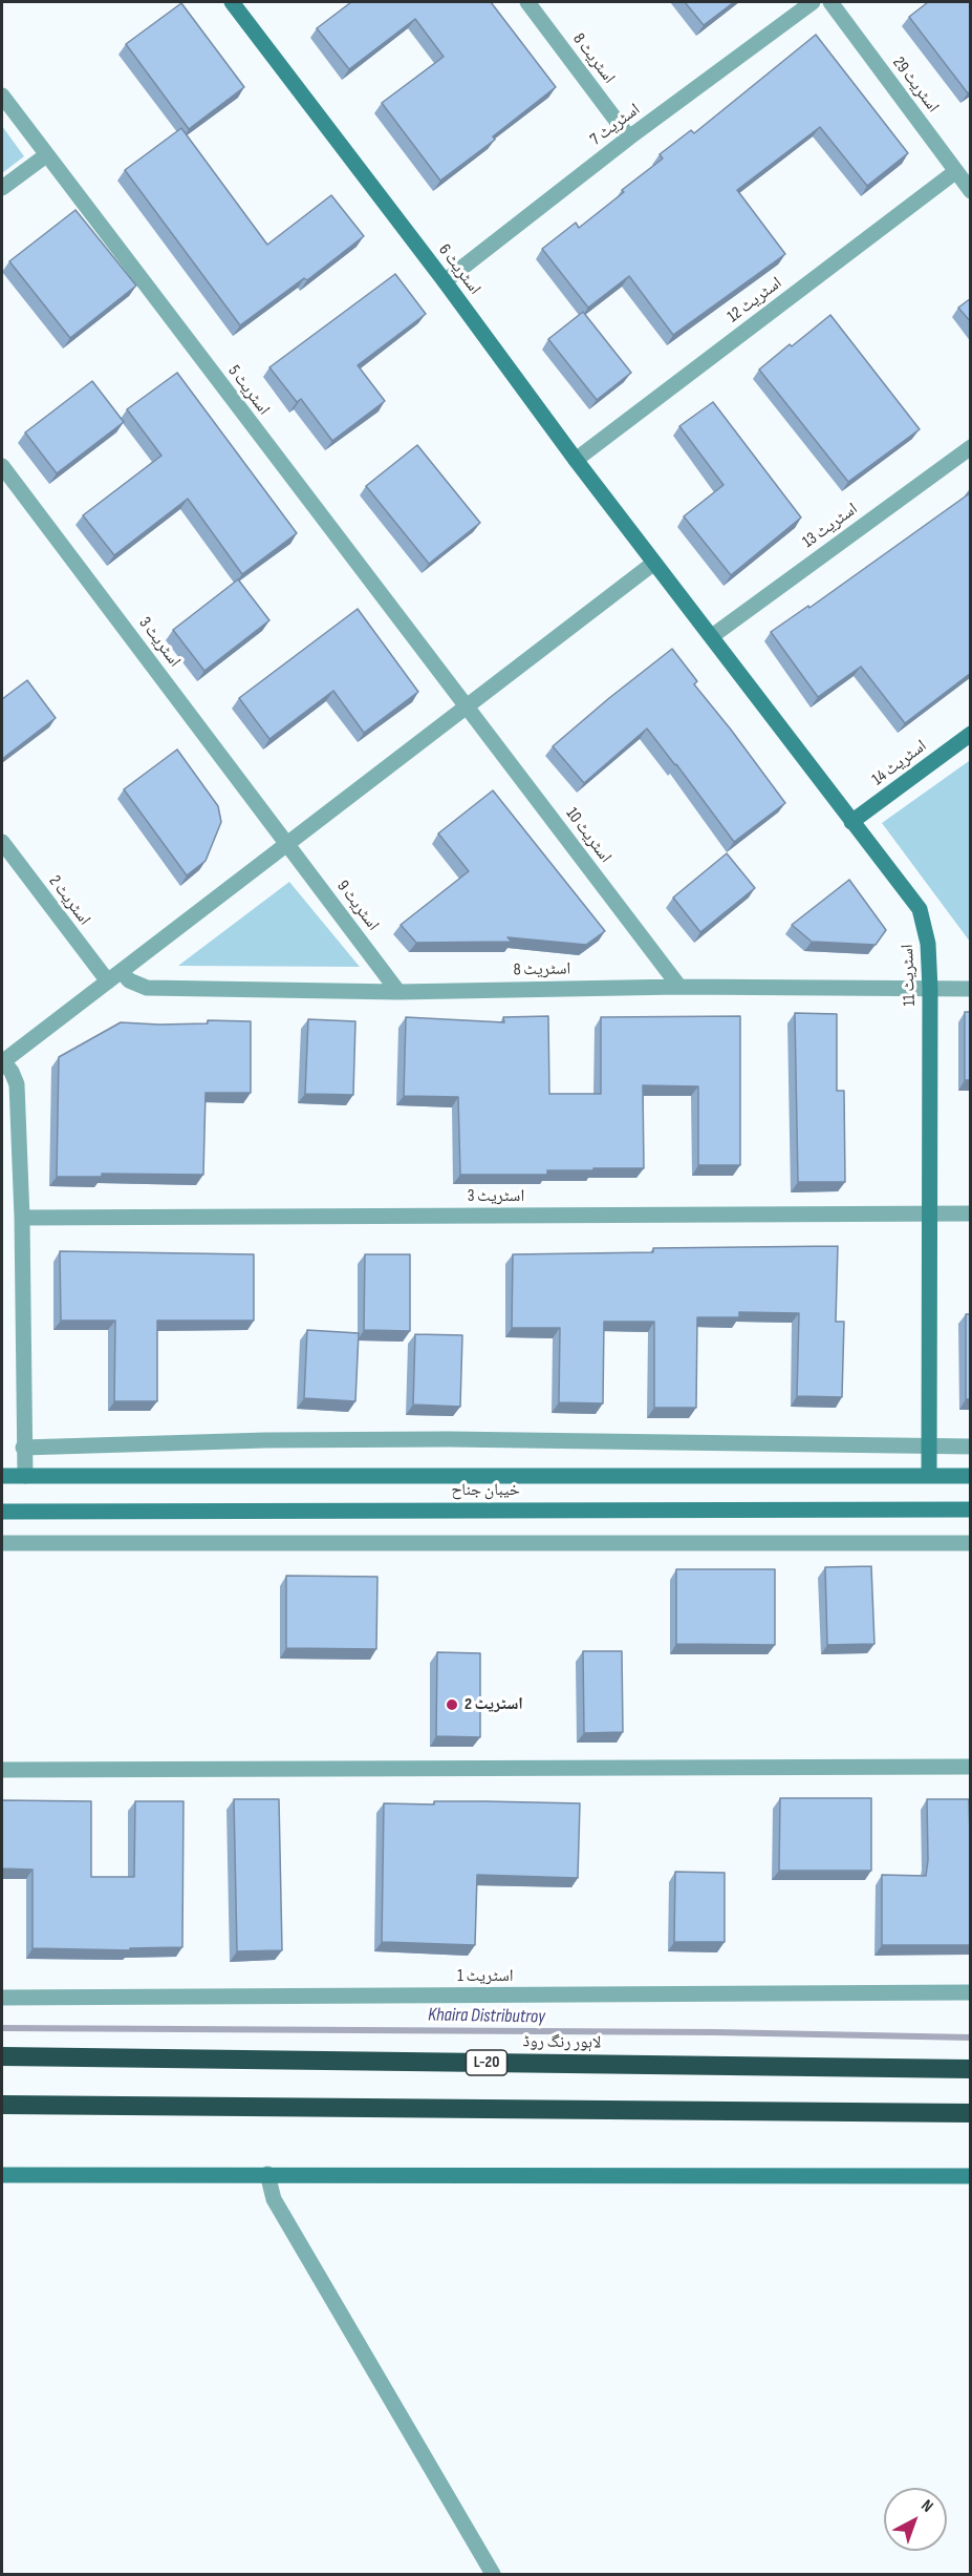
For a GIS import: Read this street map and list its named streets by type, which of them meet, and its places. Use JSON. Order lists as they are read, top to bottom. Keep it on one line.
{"streets":{"highway":["لاہور رنگ روڈ","L-20"],"street":["اسٹریٹ 8","اسٹریٹ 29","اسٹریٹ 7","اسٹریٹ 6","اسٹریٹ 12","اسٹریٹ 5","اسٹریٹ 13","اسٹریٹ 3","اسٹریٹ 14","اسٹریٹ 10","اسٹریٹ 2","اسٹریٹ 9","اسٹریٹ 11","خیبان جناح","اسٹریٹ 1"]},"crossings":[["اسٹریٹ 8","اسٹریٹ 7"],["اسٹریٹ 8","اسٹریٹ 10"],["اسٹریٹ 8","اسٹریٹ 9"],["اسٹریٹ 8","اسٹریٹ 11"],["اسٹریٹ 29","اسٹریٹ 12"],["اسٹریٹ 7","اسٹریٹ 6"],["اسٹریٹ 6","اسٹریٹ 12"],["اسٹریٹ 6","اسٹریٹ 11"],["اسٹریٹ 5","اسٹریٹ 10"],["اسٹریٹ 13","اسٹریٹ 11"],["اسٹریٹ 3","اسٹریٹ 9"],["اسٹریٹ 3","اسٹریٹ 11"],["اسٹریٹ 14","اسٹریٹ 11"],["اسٹریٹ 11","خیبان جناح"]],"water":["Khaira Distributroy"],"places":["اسٹریٹ 2"],"north":"top right"}
